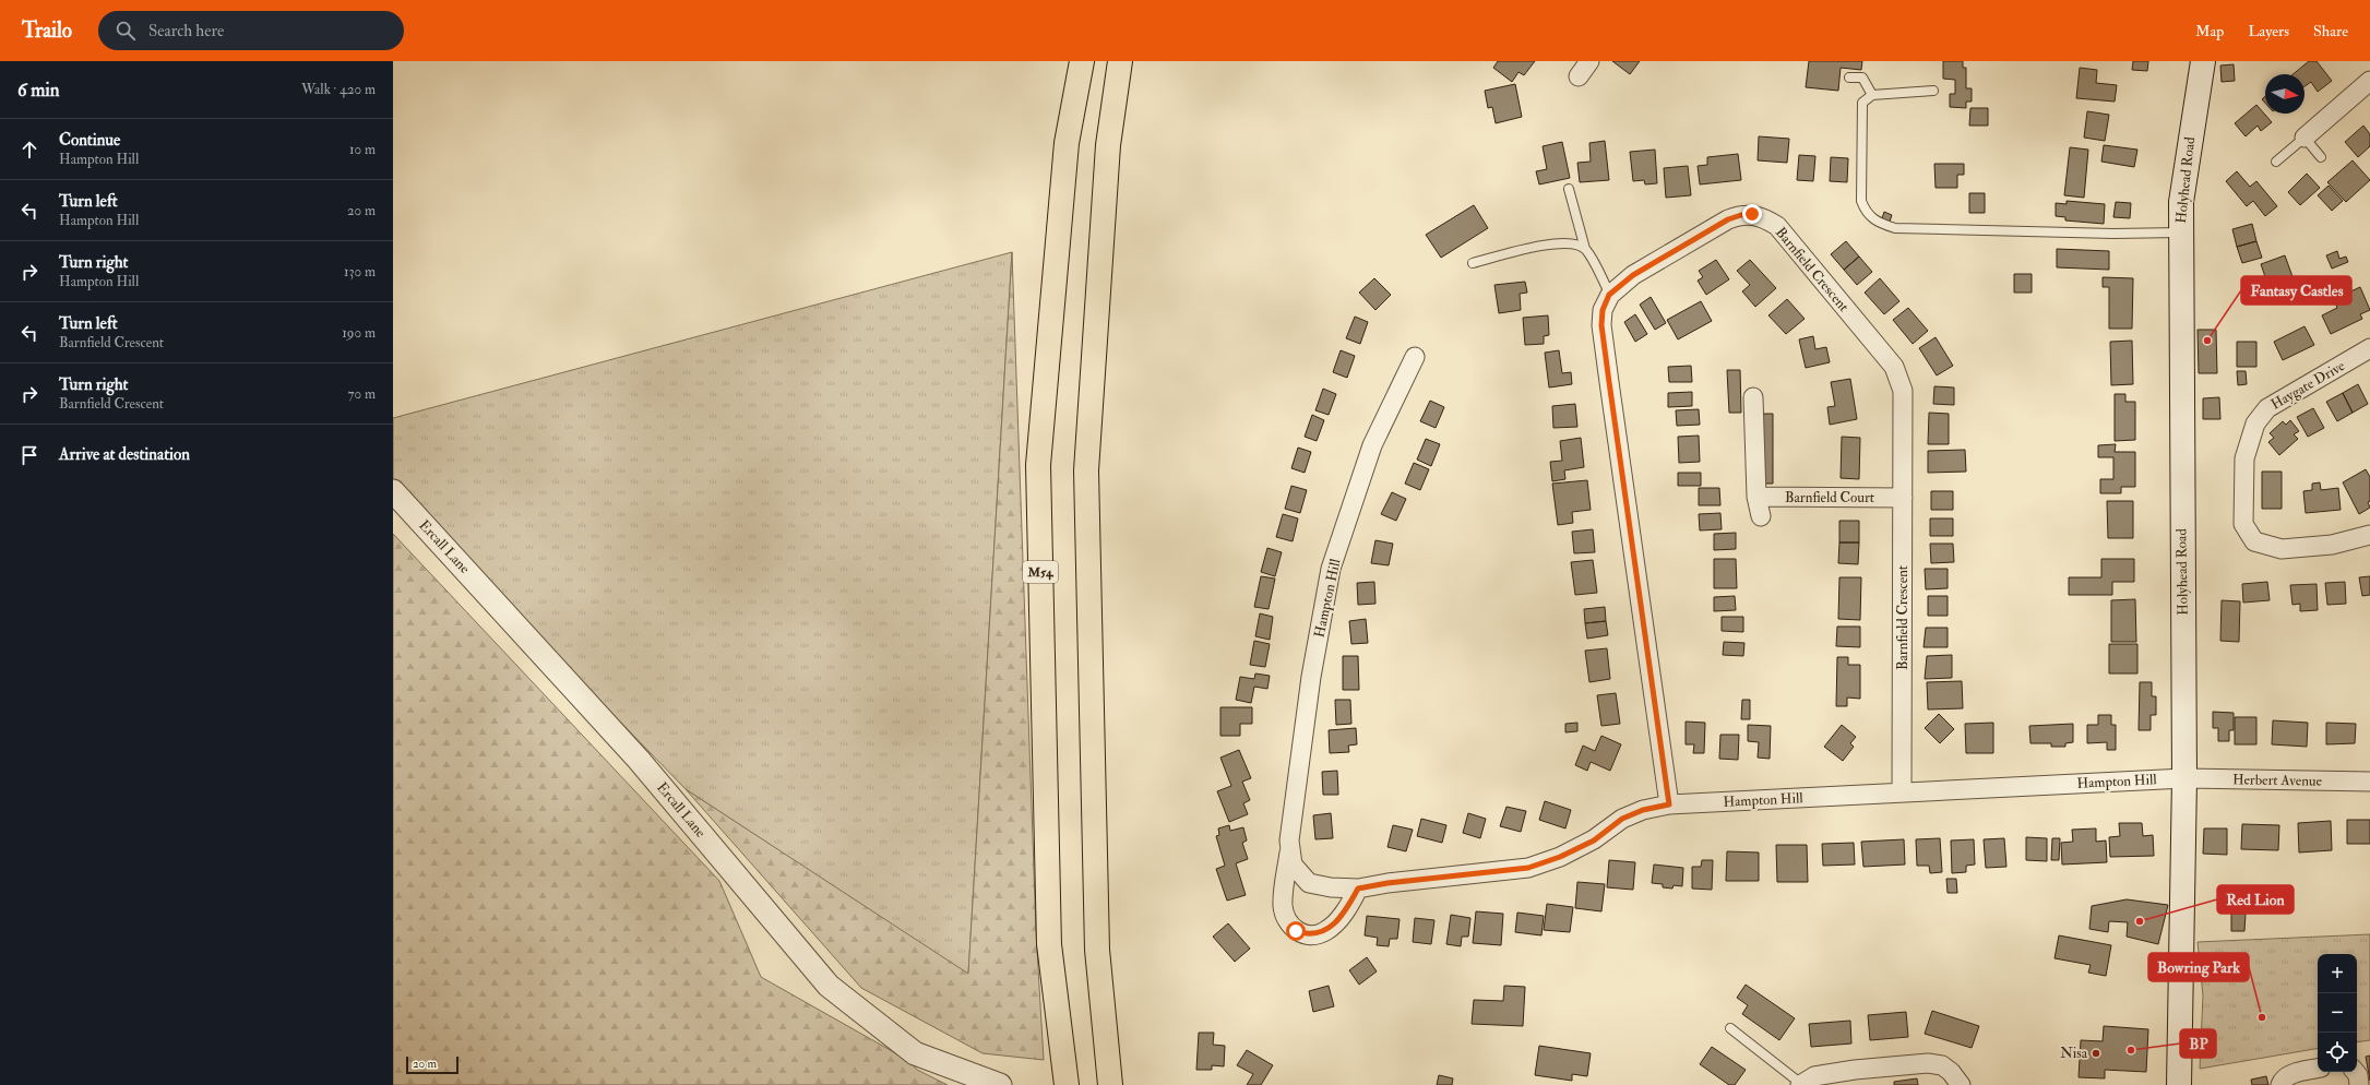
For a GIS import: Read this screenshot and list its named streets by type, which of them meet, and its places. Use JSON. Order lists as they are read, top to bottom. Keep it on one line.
{"streets":{"highway":["M54"],"main road":["Holyhead Road"],"street":["Barnfield Crescent","Haygate Drive","Barnfield Court","Ercall Lane","Hampton Hill","Herbert Avenue"]},"crossings":[["Holyhead Road","Hampton Hill"],["Holyhead Road","Herbert Avenue"],["Barnfield Crescent","Barnfield Court"],["Barnfield Crescent","Hampton Hill"],["Hampton Hill","Herbert Avenue"]],"places":["Fantasy Castles","Red Lion","Bowring Park","BP","Nisa"],"scale_bar":"20 m","north":"right","page":{"header":"Trailo","search":"Search here","nav":["Map","Layers","Share"],"heading":["6 min","Walk · 420 m"],"list":[["Continue","Hampton Hill","10 m"],["Turn left","Hampton Hill","20 m"],["Turn right","Hampton Hill","130 m"],["Turn left","Barnfield Crescent","190 m"],["Turn right","Barnfield Crescent","70 m"],"Arrive at destination"],"map_buttons":["+","−"],"scale":"20 m"}}
